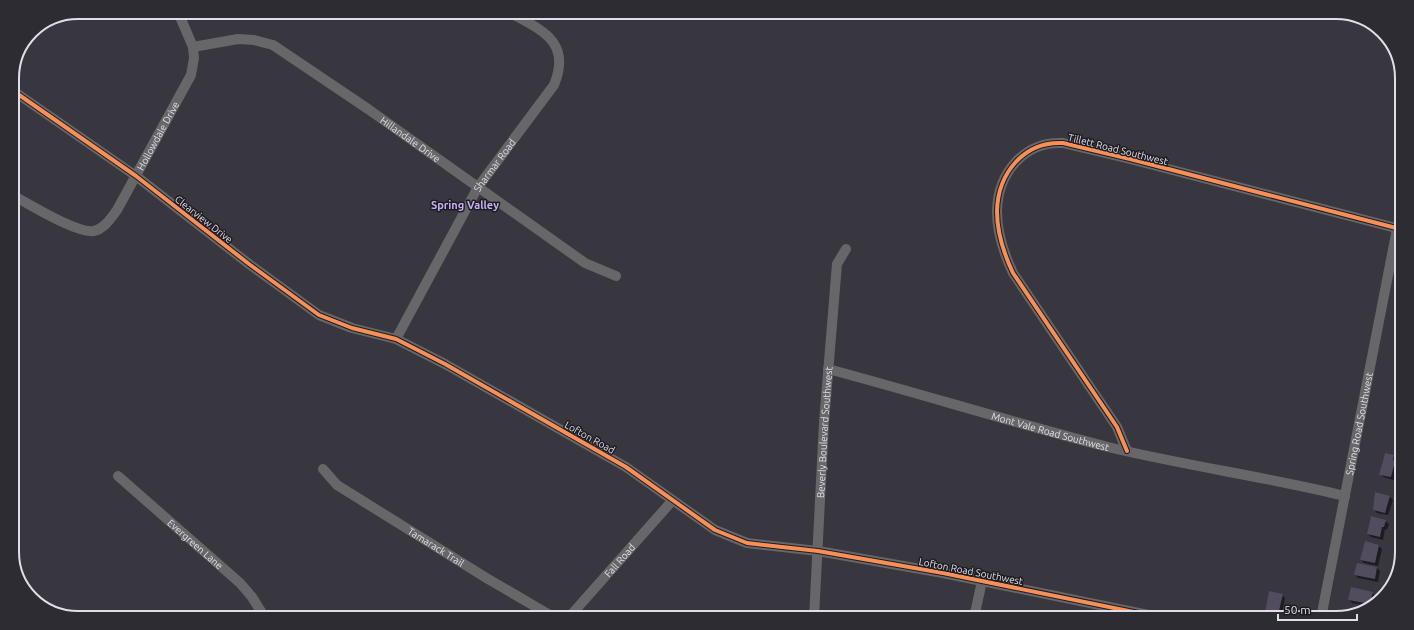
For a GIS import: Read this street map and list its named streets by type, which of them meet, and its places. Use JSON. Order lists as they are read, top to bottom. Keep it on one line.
{"streets":{"street":["Hollowdale Drive","Hillandale Drive","Tillett Road Southwest","Sharmar Road","Clearview Drive","Spring Road Southwest","Mont Vale Road Southwest","Beverly Boulevard Southwest","Lofton Road","Evergreen Lane","Tamarack Trail","Fall Road","Lofton Road Southwest"]},"crossings":[["Hollowdale Drive","Hillandale Drive"],["Hollowdale Drive","Clearview Drive"],["Hillandale Drive","Sharmar Road"],["Tillett Road Southwest","Mont Vale Road Southwest"],["Sharmar Road","Clearview Drive"],["Sharmar Road","Lofton Road"],["Clearview Drive","Lofton Road"],["Spring Road Southwest","Mont Vale Road Southwest"],["Mont Vale Road Southwest","Beverly Boulevard Southwest"],["Beverly Boulevard Southwest","Lofton Road Southwest"],["Lofton Road","Fall Road"],["Lofton Road","Lofton Road Southwest"]],"districts":["Spring Valley"],"scale_bar":"50 m"}
